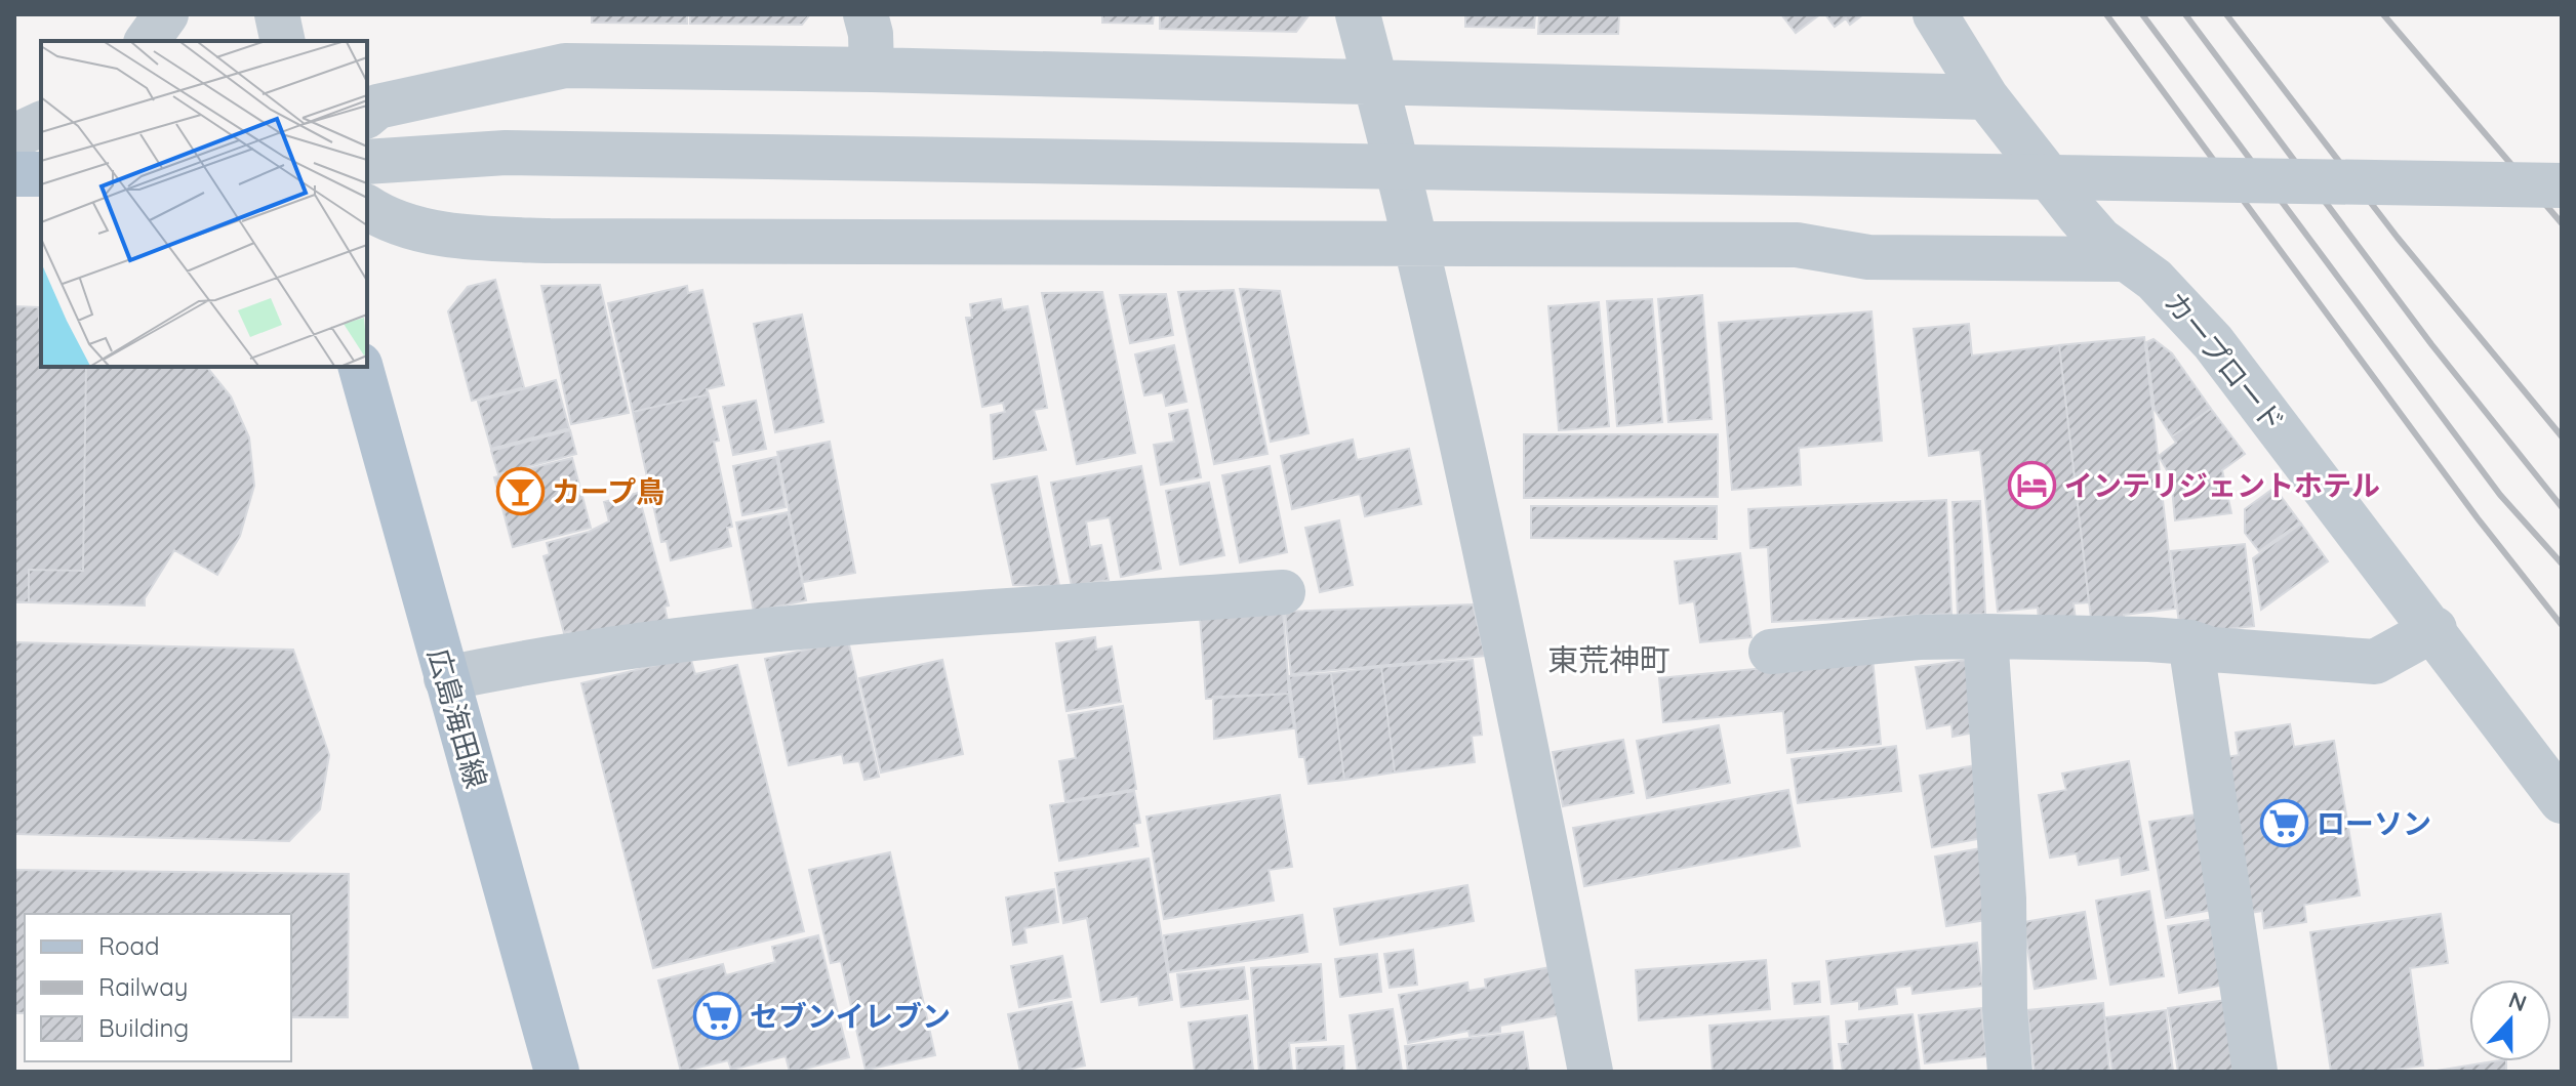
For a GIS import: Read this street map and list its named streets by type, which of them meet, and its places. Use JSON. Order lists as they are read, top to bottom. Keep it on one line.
{"streets":{"main road":["広島海田線"],"street":["カープロード"]},"districts":["東荒神町"],"places":{"hotel":["インテリジェントホテル"],"bar":["カープ鳥"],"supermarket":["ローソン","セブンイレブン"]},"legend":["Road","Railway","Building"],"north":"top"}
